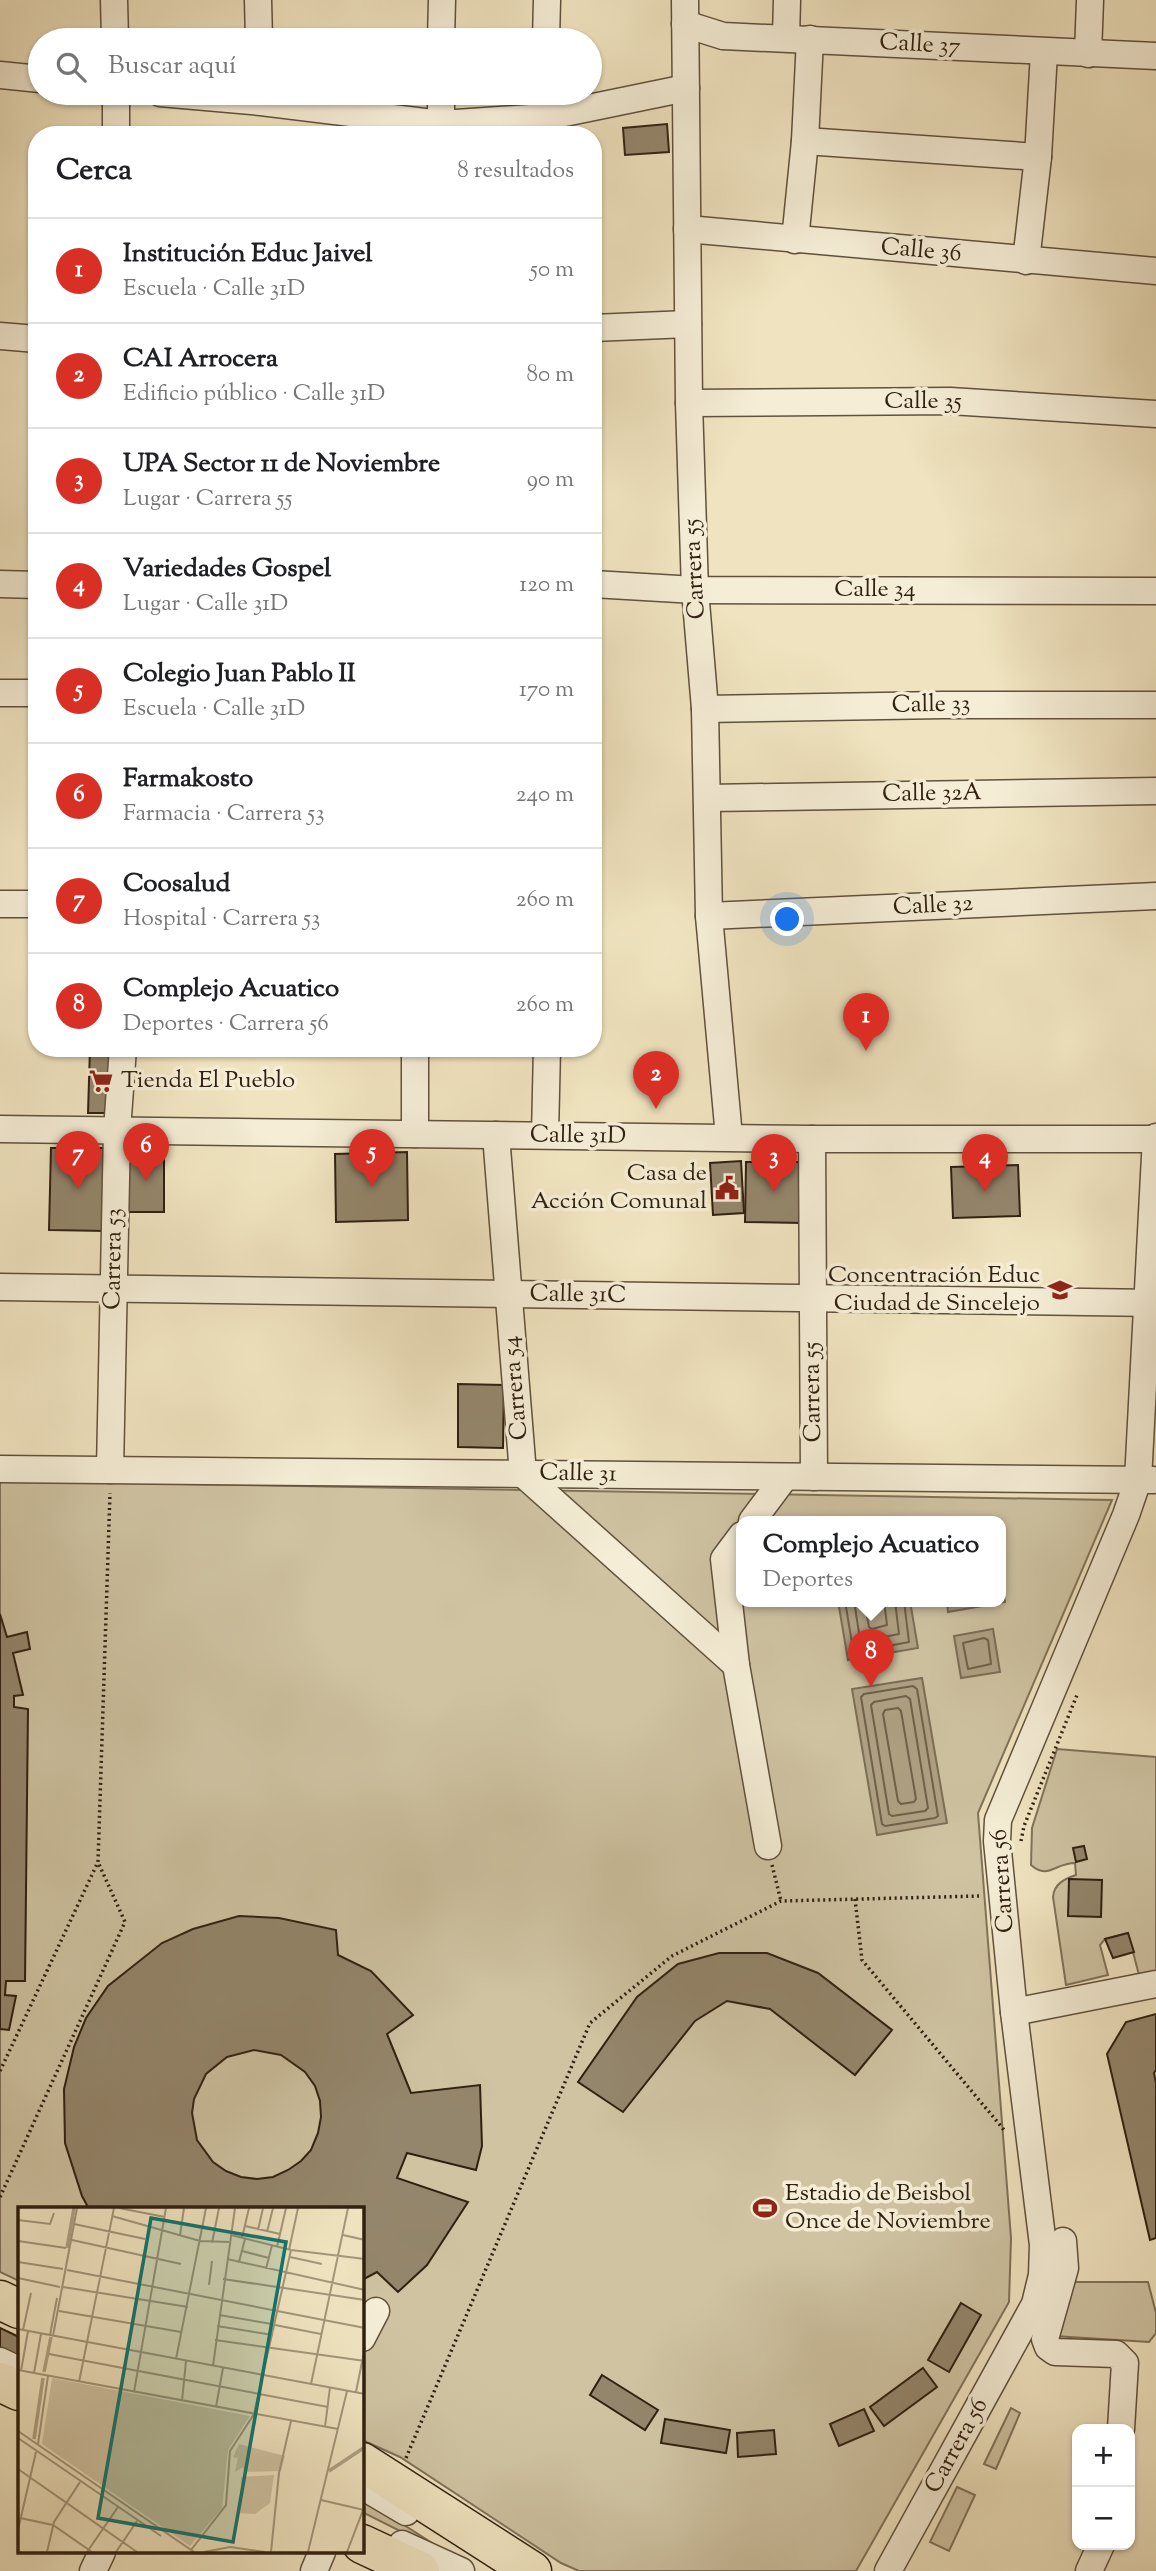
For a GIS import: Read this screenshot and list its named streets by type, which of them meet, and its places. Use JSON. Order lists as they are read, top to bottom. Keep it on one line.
{"streets":{"street":["Calle 37","Calle 36","Calle 35","Carrera 55","Calle 34","Calle 33","Calle 32A","Calle 32","Calle 31D","Carrera 53","Calle 31C","Carrera 54","Calle 31","Carrera 56"]},"crossings":[["Calle 37","Carrera 55"],["Calle 36","Carrera 55"],["Calle 35","Carrera 55"],["Carrera 55","Calle 34"],["Carrera 55","Calle 33"],["Carrera 55","Calle 32A"],["Carrera 55","Calle 32"],["Carrera 55","Calle 31D"],["Carrera 55","Calle 31C"],["Carrera 55","Calle 31"],["Calle 31D","Carrera 53"],["Calle 31D","Carrera 54"],["Calle 31D","Carrera 56"],["Carrera 53","Calle 31C"],["Carrera 53","Calle 31"],["Calle 31C","Carrera 54"],["Calle 31C","Carrera 56"],["Carrera 54","Calle 31"],["Calle 31","Carrera 56"]],"places":{"supermarket":["Tienda El Pueblo"],"public building":["Casa de Acción Comunal"],"school or university":["Concentración Educ Ciudad de Sincelejo"],"sports":["Estadio de Beisbol Once de Noviembre"]},"page":{"search":"Buscar aquí","heading":["Cerca","8 resultados"],"list":[{"mark":"1","name":"Institución Educ Jaivel","note":"Escuela · Calle 31D","value":"50 m"},{"mark":"2","name":"CAI Arrocera","note":"Edificio público · Calle 31D","value":"80 m"},{"mark":"3","name":"UPA Sector 11 de Noviembre","note":"Lugar · Carrera 55","value":"90 m"},{"mark":"4","name":"Variedades Gospel","note":"Lugar · Calle 31D","value":"120 m"},{"mark":"5","name":"Colegio Juan Pablo II","note":"Escuela · Calle 31D","value":"170 m"},{"mark":"6","name":"Farmakosto","note":"Farmacia · Carrera 53","value":"240 m"},{"mark":"7","name":"Coosalud","note":"Hospital · Carrera 53","value":"260 m"},{"mark":"8","name":"Complejo Acuatico","note":"Deportes · Carrera 56","value":"260 m"}],"pins":["1","2","6","5","7","3","4","8"],"popup":["Complejo Acuatico","Deportes"],"map_buttons":["+","−"]}}
